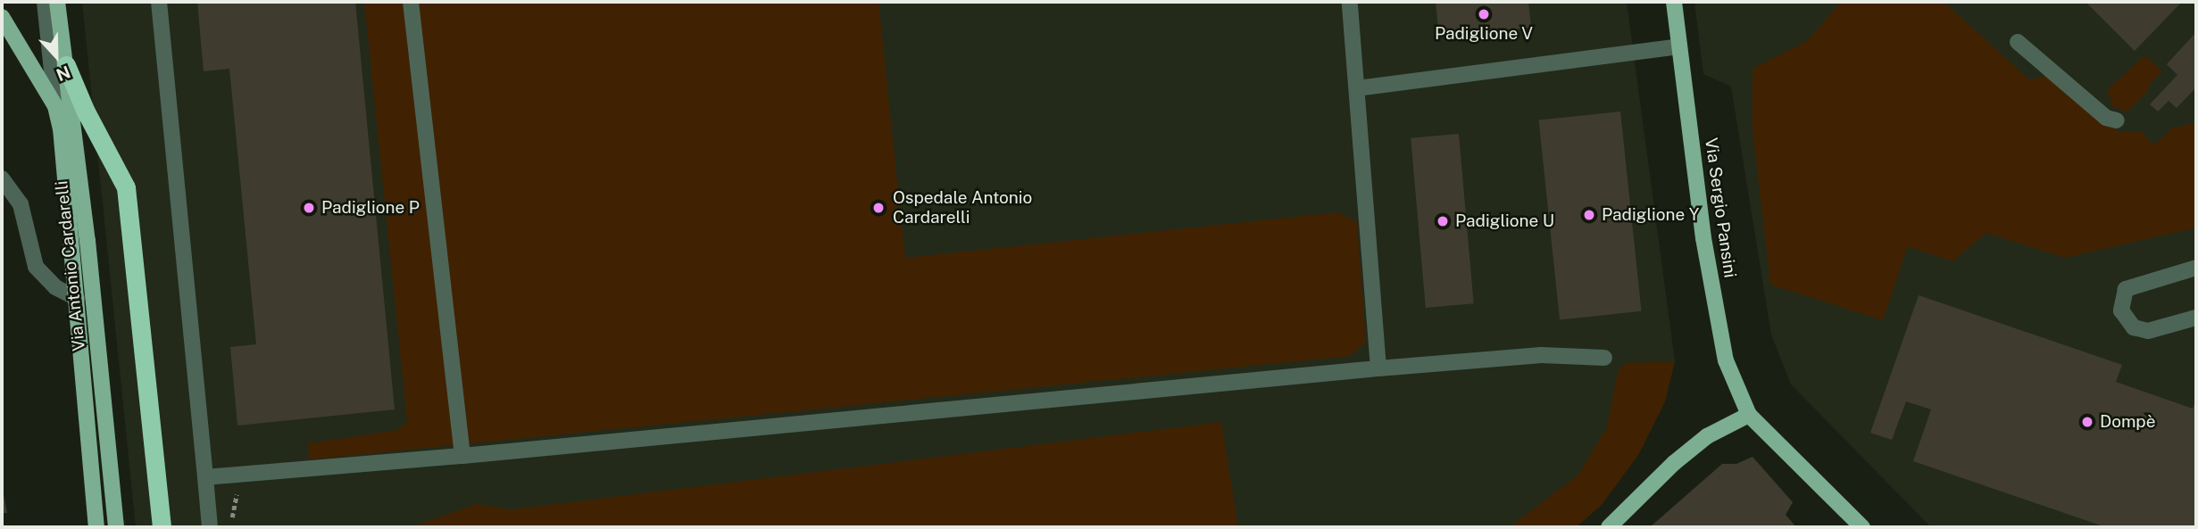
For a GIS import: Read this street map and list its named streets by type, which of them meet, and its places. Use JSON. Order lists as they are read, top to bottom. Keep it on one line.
{"streets":{"main road":["Via Sergio Pansini","Via Antonio Cardarelli"]},"places":["Padiglione V","Padiglione P","Ospedale Antonio Cardarelli","Padiglione Y","Padiglione U","Dompè"],"north":"bottom"}
